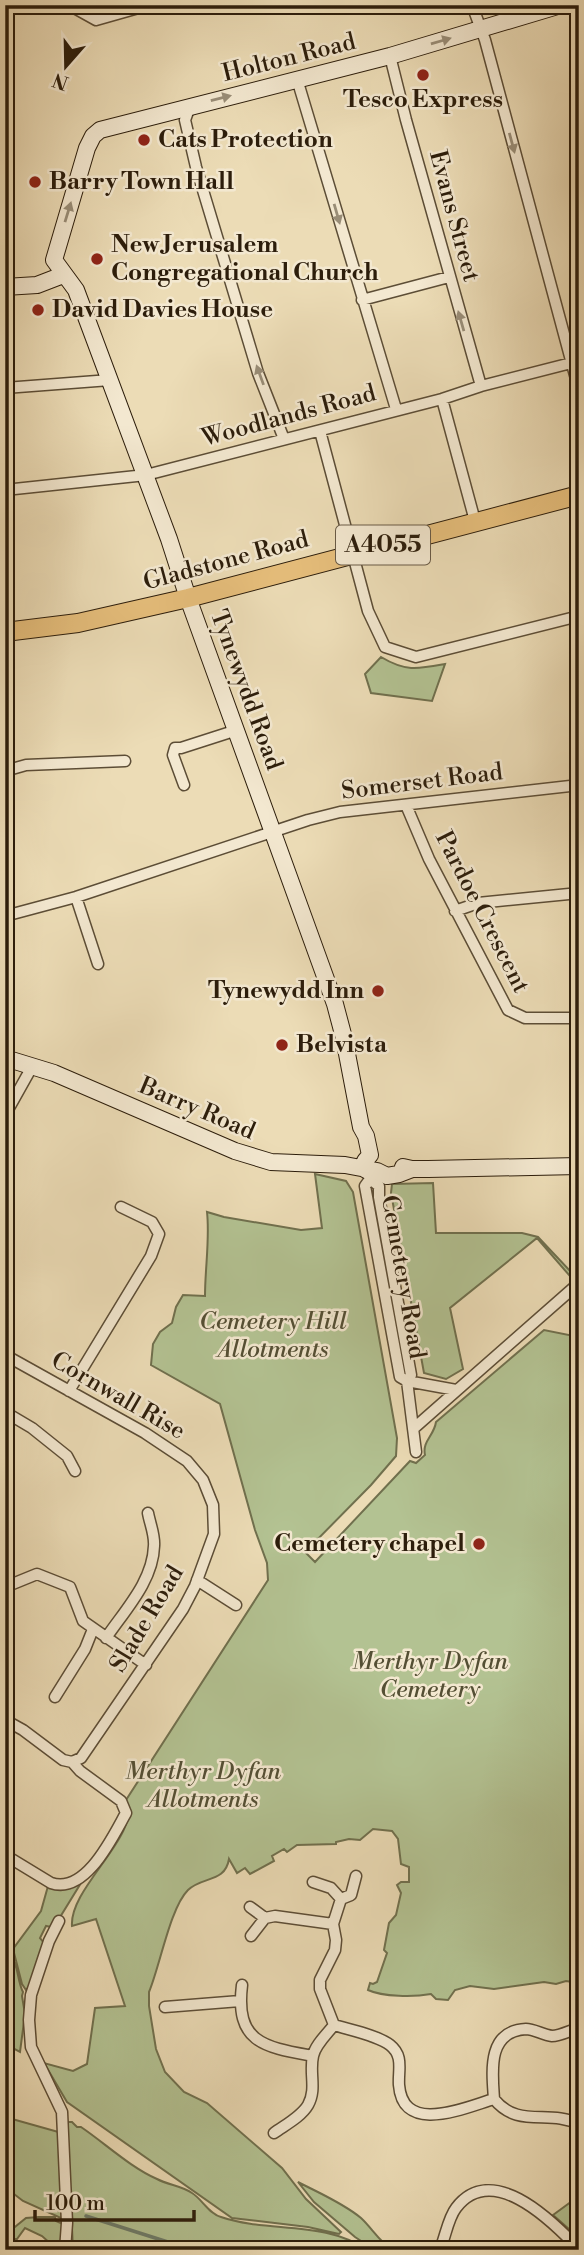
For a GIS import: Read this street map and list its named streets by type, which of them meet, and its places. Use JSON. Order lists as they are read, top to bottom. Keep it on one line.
{"streets":{"main road":["A4055","Gladstone Road"],"street":["Holton Road","Evans Street","Woodlands Road","Tynewydd Road","Somerset Road","Pardoe Crescent","Barry Road","Cemetery Road","Cornwall Rise","Slade Road"]},"crossings":[["Holton Road","Evans Street"],["Holton Road","Tynewydd Road"],["Evans Street","Woodlands Road"],["Woodlands Road","Tynewydd Road"],["Gladstone Road","Tynewydd Road"],["Tynewydd Road","Somerset Road"],["Tynewydd Road","Barry Road"],["Tynewydd Road","Cemetery Road"],["Somerset Road","Pardoe Crescent"],["Barry Road","Cemetery Road"],["Cornwall Rise","Slade Road"]],"one_way":["Holton Road"],"parks":["Cemetery Hill Allotments","Merthyr Dyfan Cemetery","Merthyr Dyfan Allotments"],"places":["Tesco Express","Cats Protection","Barry Town Hall","New Jerusalem Congregational Church","David Davies House","Tynewydd Inn","Belvista","Cemetery chapel"],"scale_bar":"100 m","north":"bottom"}
